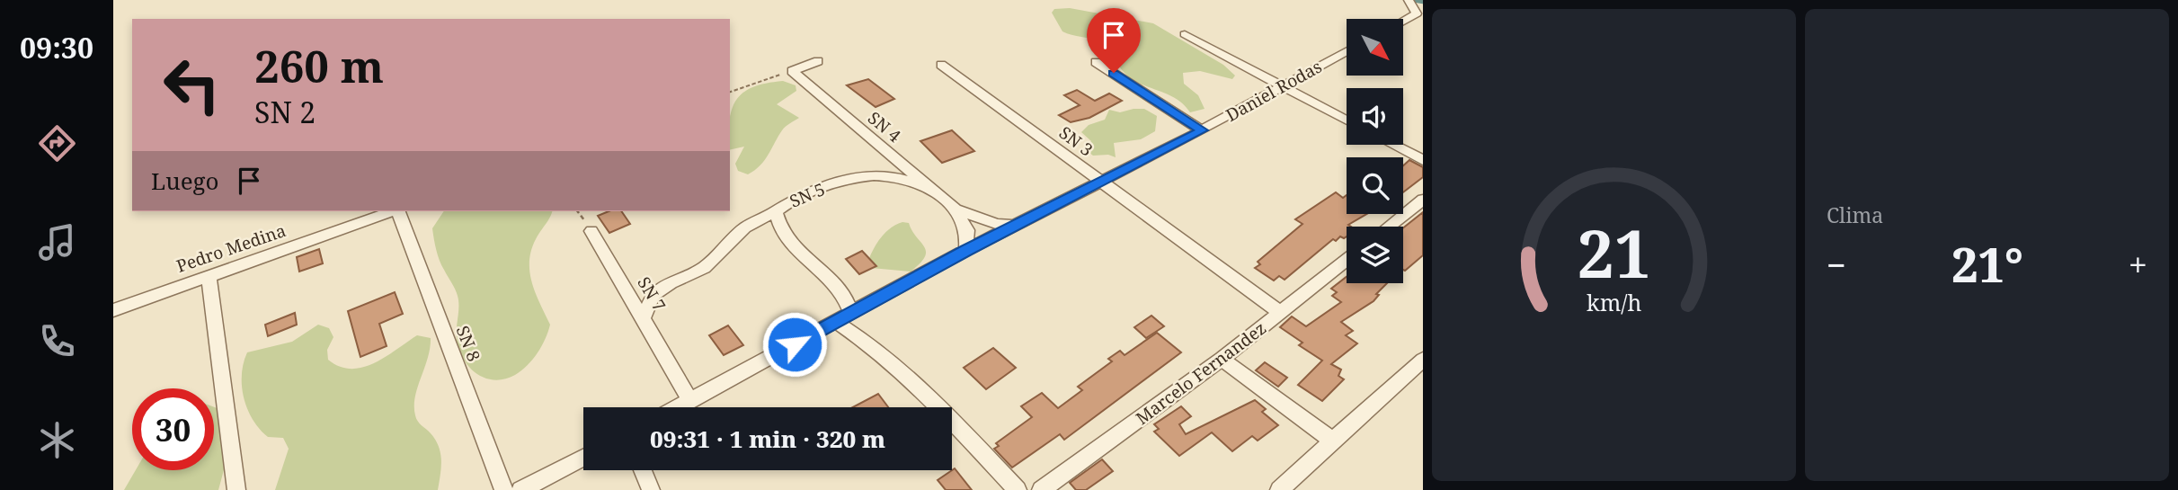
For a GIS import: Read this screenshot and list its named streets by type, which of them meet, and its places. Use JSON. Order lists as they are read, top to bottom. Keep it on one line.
{"streets":{"street":["Daniel Rodas","SN 4","SN 3","SN 5","Pedro Medina","SN 7","SN 8","Marcelo Fernandez"]},"crossings":[["Daniel Rodas","SN 4"],["Daniel Rodas","SN 3"],["Daniel Rodas","SN 5"],["Daniel Rodas","SN 7"],["SN 4","SN 5"],["SN 3","Marcelo Fernandez"]],"north":"bottom right","page":{"tabs":"09:30","tile":"Clima","turn":["260 m","SN 2"],"then":"Luego","heat":["−","21°","+"],"limit":"30","trip":"09:31 · 1 min · 320 m","gauge":["21","km/h"]}}
